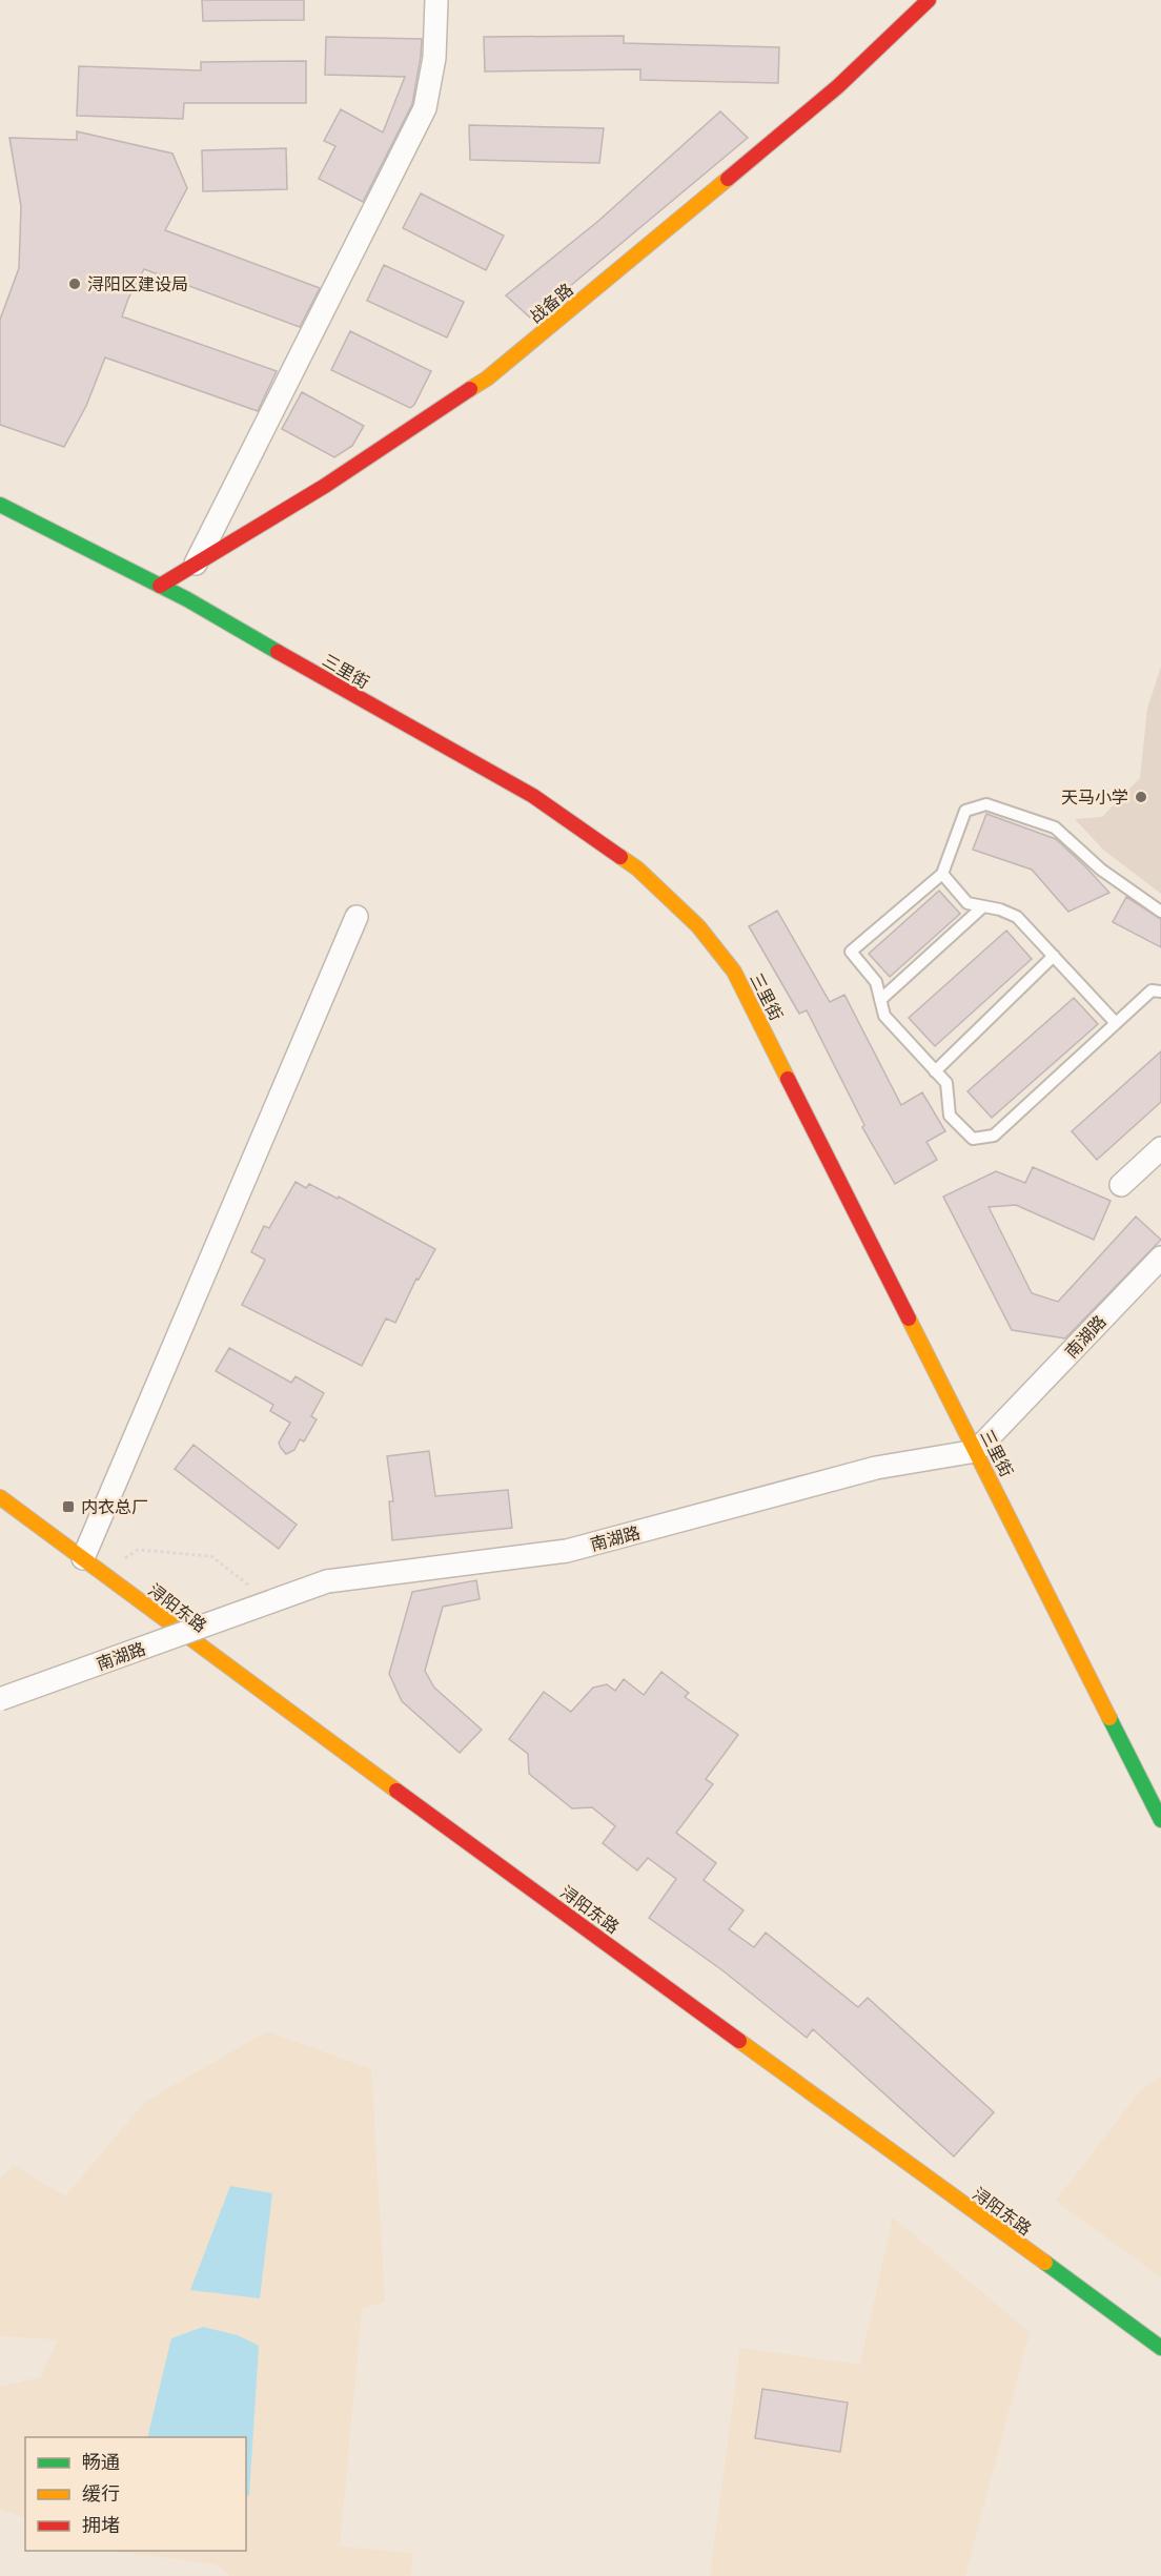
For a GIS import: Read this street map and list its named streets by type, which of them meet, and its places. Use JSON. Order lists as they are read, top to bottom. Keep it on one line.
{"streets":{"street":["战备路","三里街","南湖路","浔阳东路"]},"crossings":[["战备路","三里街"],["三里街","南湖路"]],"places":{"other":["浔阳区建设局","天马小学"],"transit":["内衣总厂"]},"legend":["畅通","缓行","拥堵"]}
